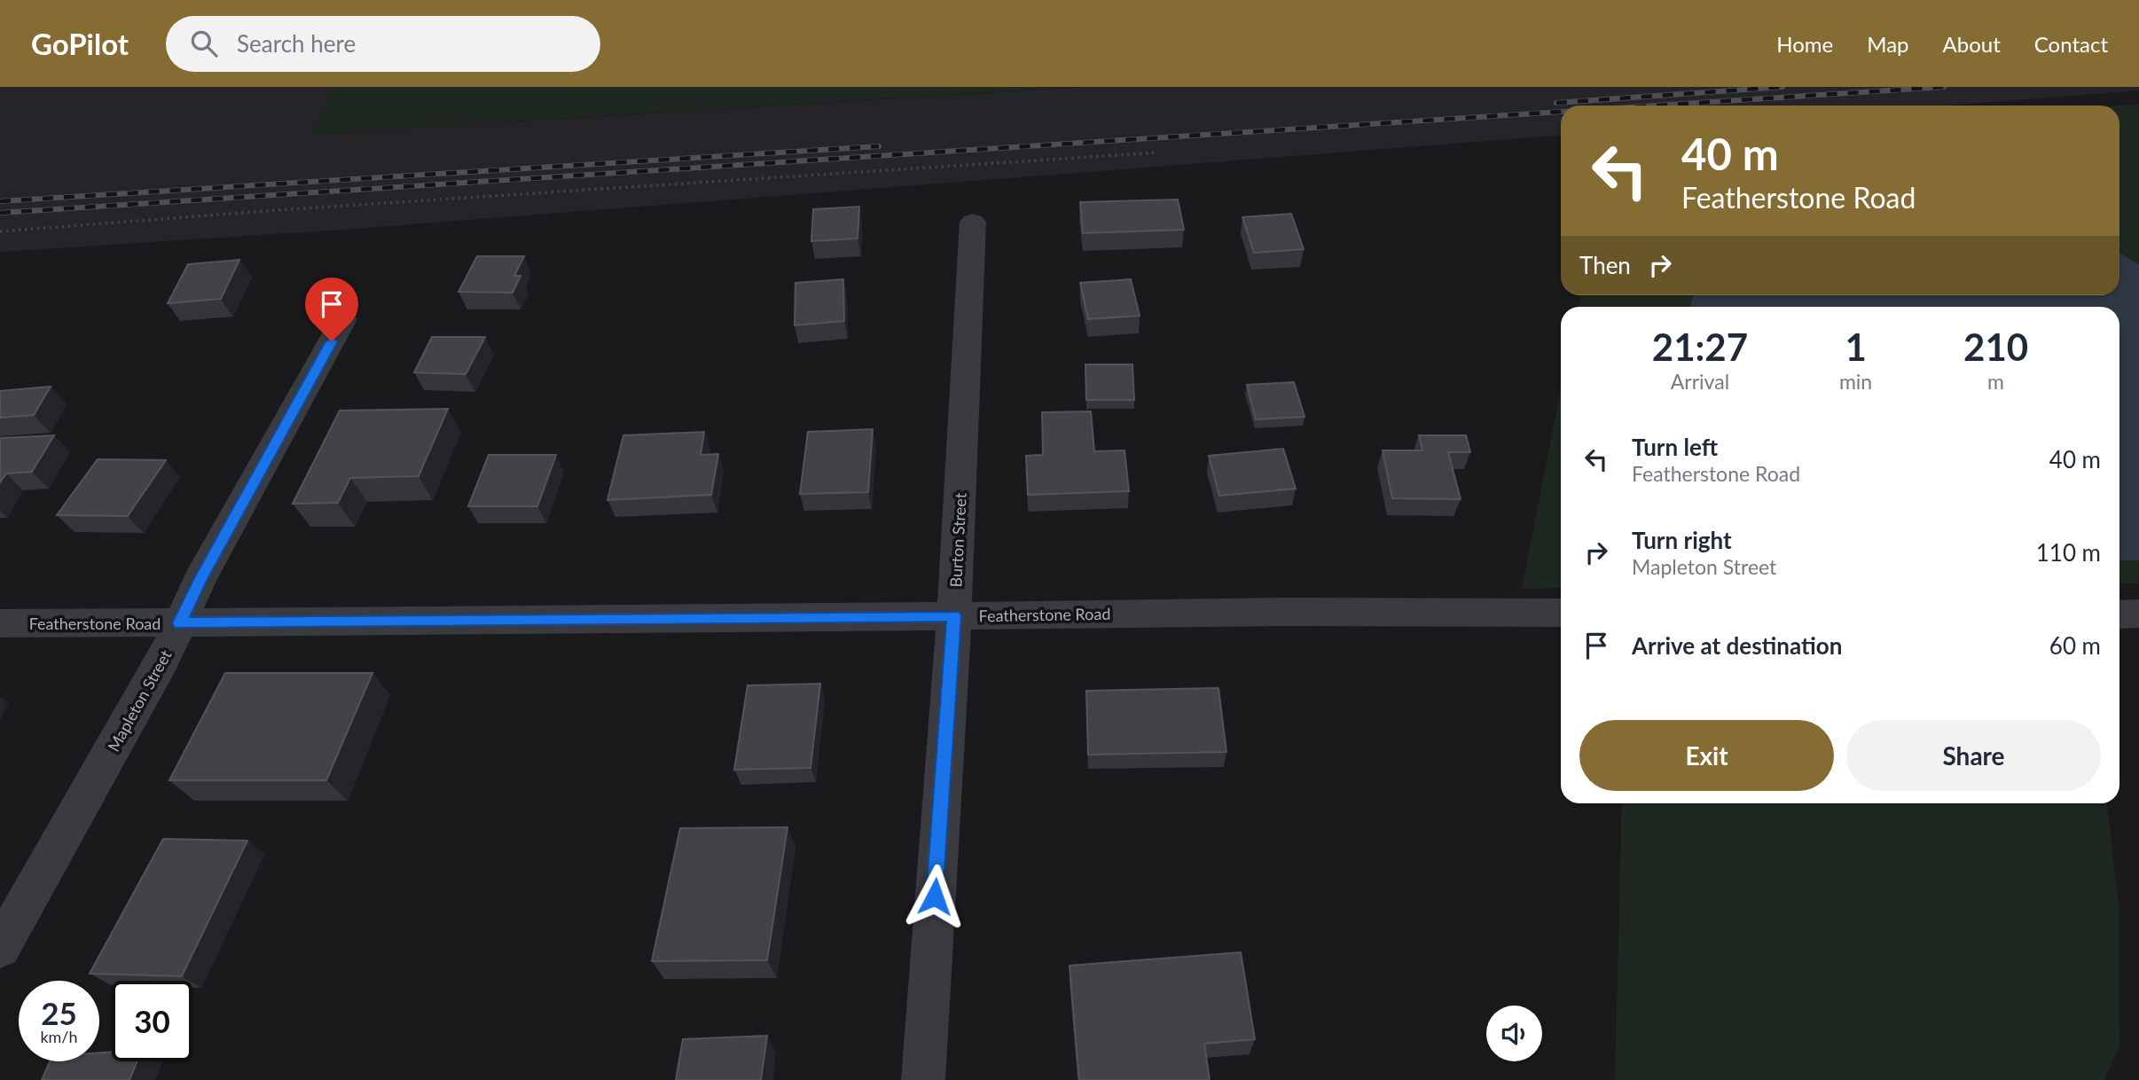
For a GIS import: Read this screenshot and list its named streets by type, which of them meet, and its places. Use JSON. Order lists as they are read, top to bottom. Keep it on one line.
{"streets":{"street":["Burton Street","Featherstone Road","Mapleton Street"]},"crossings":[["Burton Street","Featherstone Road"],["Featherstone Road","Mapleton Street"]],"page":{"header":"GoPilot","search":"Search here","nav":["Home","Map","About","Contact"],"turn":["40 m","Featherstone Road"],"then":"Then","eta":["21:27","Arrival","1","min","210","m"],"list":[{"name":"Turn left","note":"Featherstone Road","value":"40 m"},{"name":"Turn right","note":"Mapleton Street","value":"110 m"},{"name":"Arrive at destination","value":"60 m"}],"buttons":["Exit","Share"],"speed":"25 km/h","limit":"30"}}
